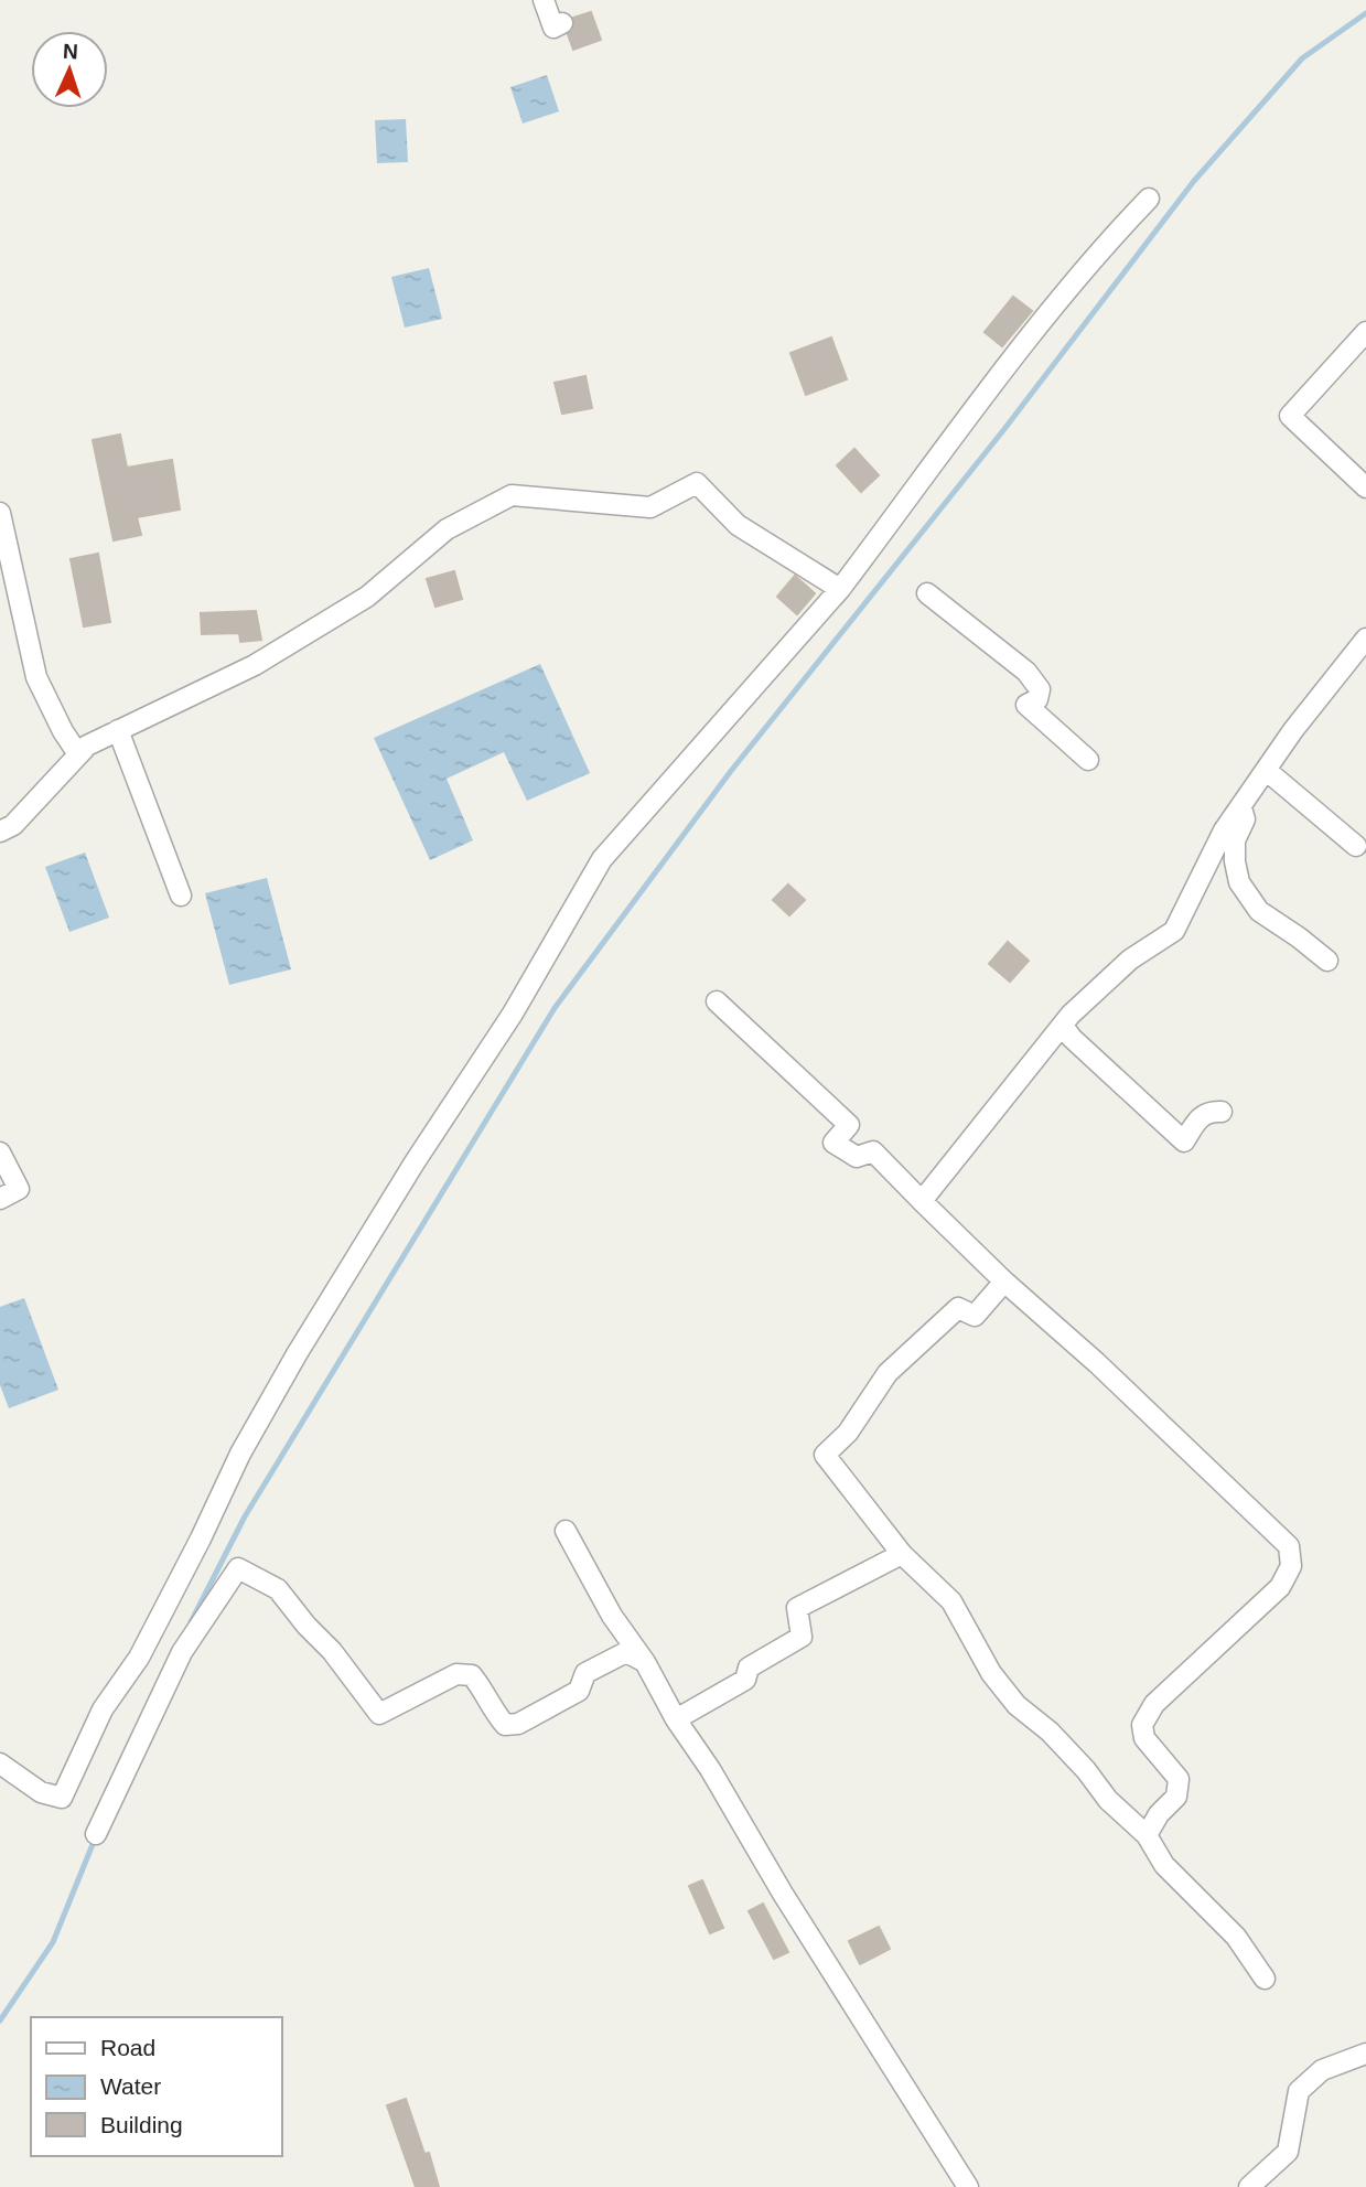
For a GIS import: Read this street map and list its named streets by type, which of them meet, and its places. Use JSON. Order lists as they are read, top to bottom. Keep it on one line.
{"legend":["Road","Water","Building"],"north":"top"}
